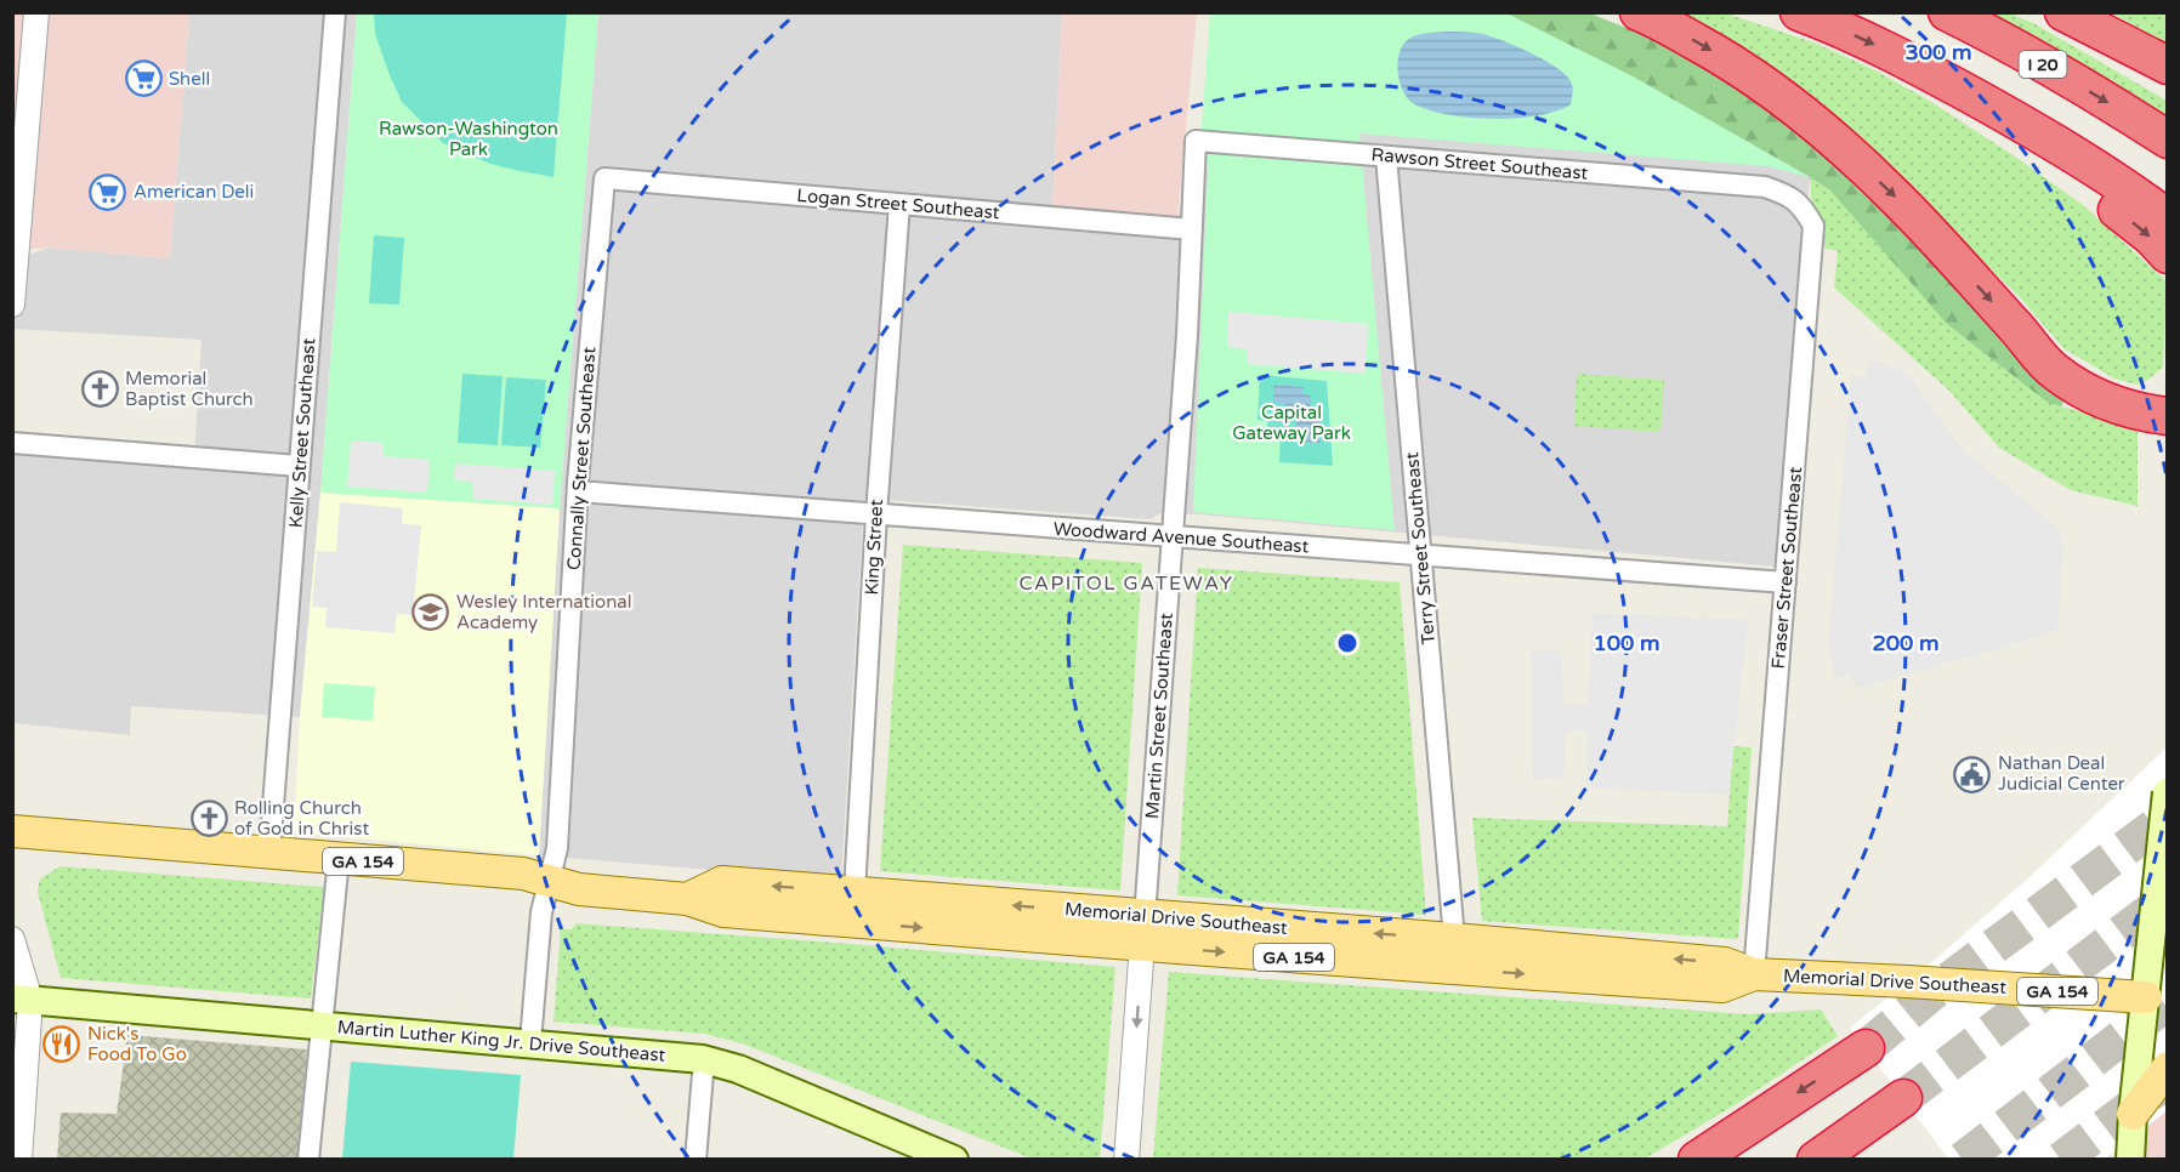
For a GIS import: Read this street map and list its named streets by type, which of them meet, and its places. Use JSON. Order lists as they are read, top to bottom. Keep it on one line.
{"streets":{"highway":["I 20"],"main road":["GA 154","Memorial Drive Southeast","Martin Luther King Jr. Drive Southeast"],"street":["Rawson Street Southeast","Logan Street Southeast","Kelly Street Southeast","Connally Street Southeast","Woodward Avenue Southeast","King Street","Terry Street Southeast","Fraser Street Southeast","Martin Street Southeast"]},"crossings":[["Rawson Street Southeast","Terry Street Southeast"],["Rawson Street Southeast","Fraser Street Southeast"],["Rawson Street Southeast","Martin Street Southeast"],["Logan Street Southeast","Connally Street Southeast"],["Logan Street Southeast","King Street"],["Logan Street Southeast","Martin Street Southeast"],["Kelly Street Southeast","Memorial Drive Southeast"],["Connally Street Southeast","Woodward Avenue Southeast"],["Connally Street Southeast","Memorial Drive Southeast"],["Connally Street Southeast","Martin Luther King Jr. Drive Southeast"],["Woodward Avenue Southeast","King Street"],["Woodward Avenue Southeast","Terry Street Southeast"],["Woodward Avenue Southeast","Fraser Street Southeast"],["Woodward Avenue Southeast","Martin Street Southeast"],["King Street","Memorial Drive Southeast"],["Terry Street Southeast","Memorial Drive Southeast"],["Fraser Street Southeast","Memorial Drive Southeast"],["Martin Street Southeast","Memorial Drive Southeast"]],"districts":["CAPITOL GATEWAY"],"parks":["Rawson-Washington Park","Capital Gateway Park"],"places":{"supermarket":["Shell","American Deli"],"church":["Memorial Baptist Church","Rolling Church of God in Christ"],"school or university":["Wesley International Academy"],"public building":["Nathan Deal Judicial Center"],"restaurant":["Nick's Food To Go"]},"rings":["300 m","100 m","200 m"]}
